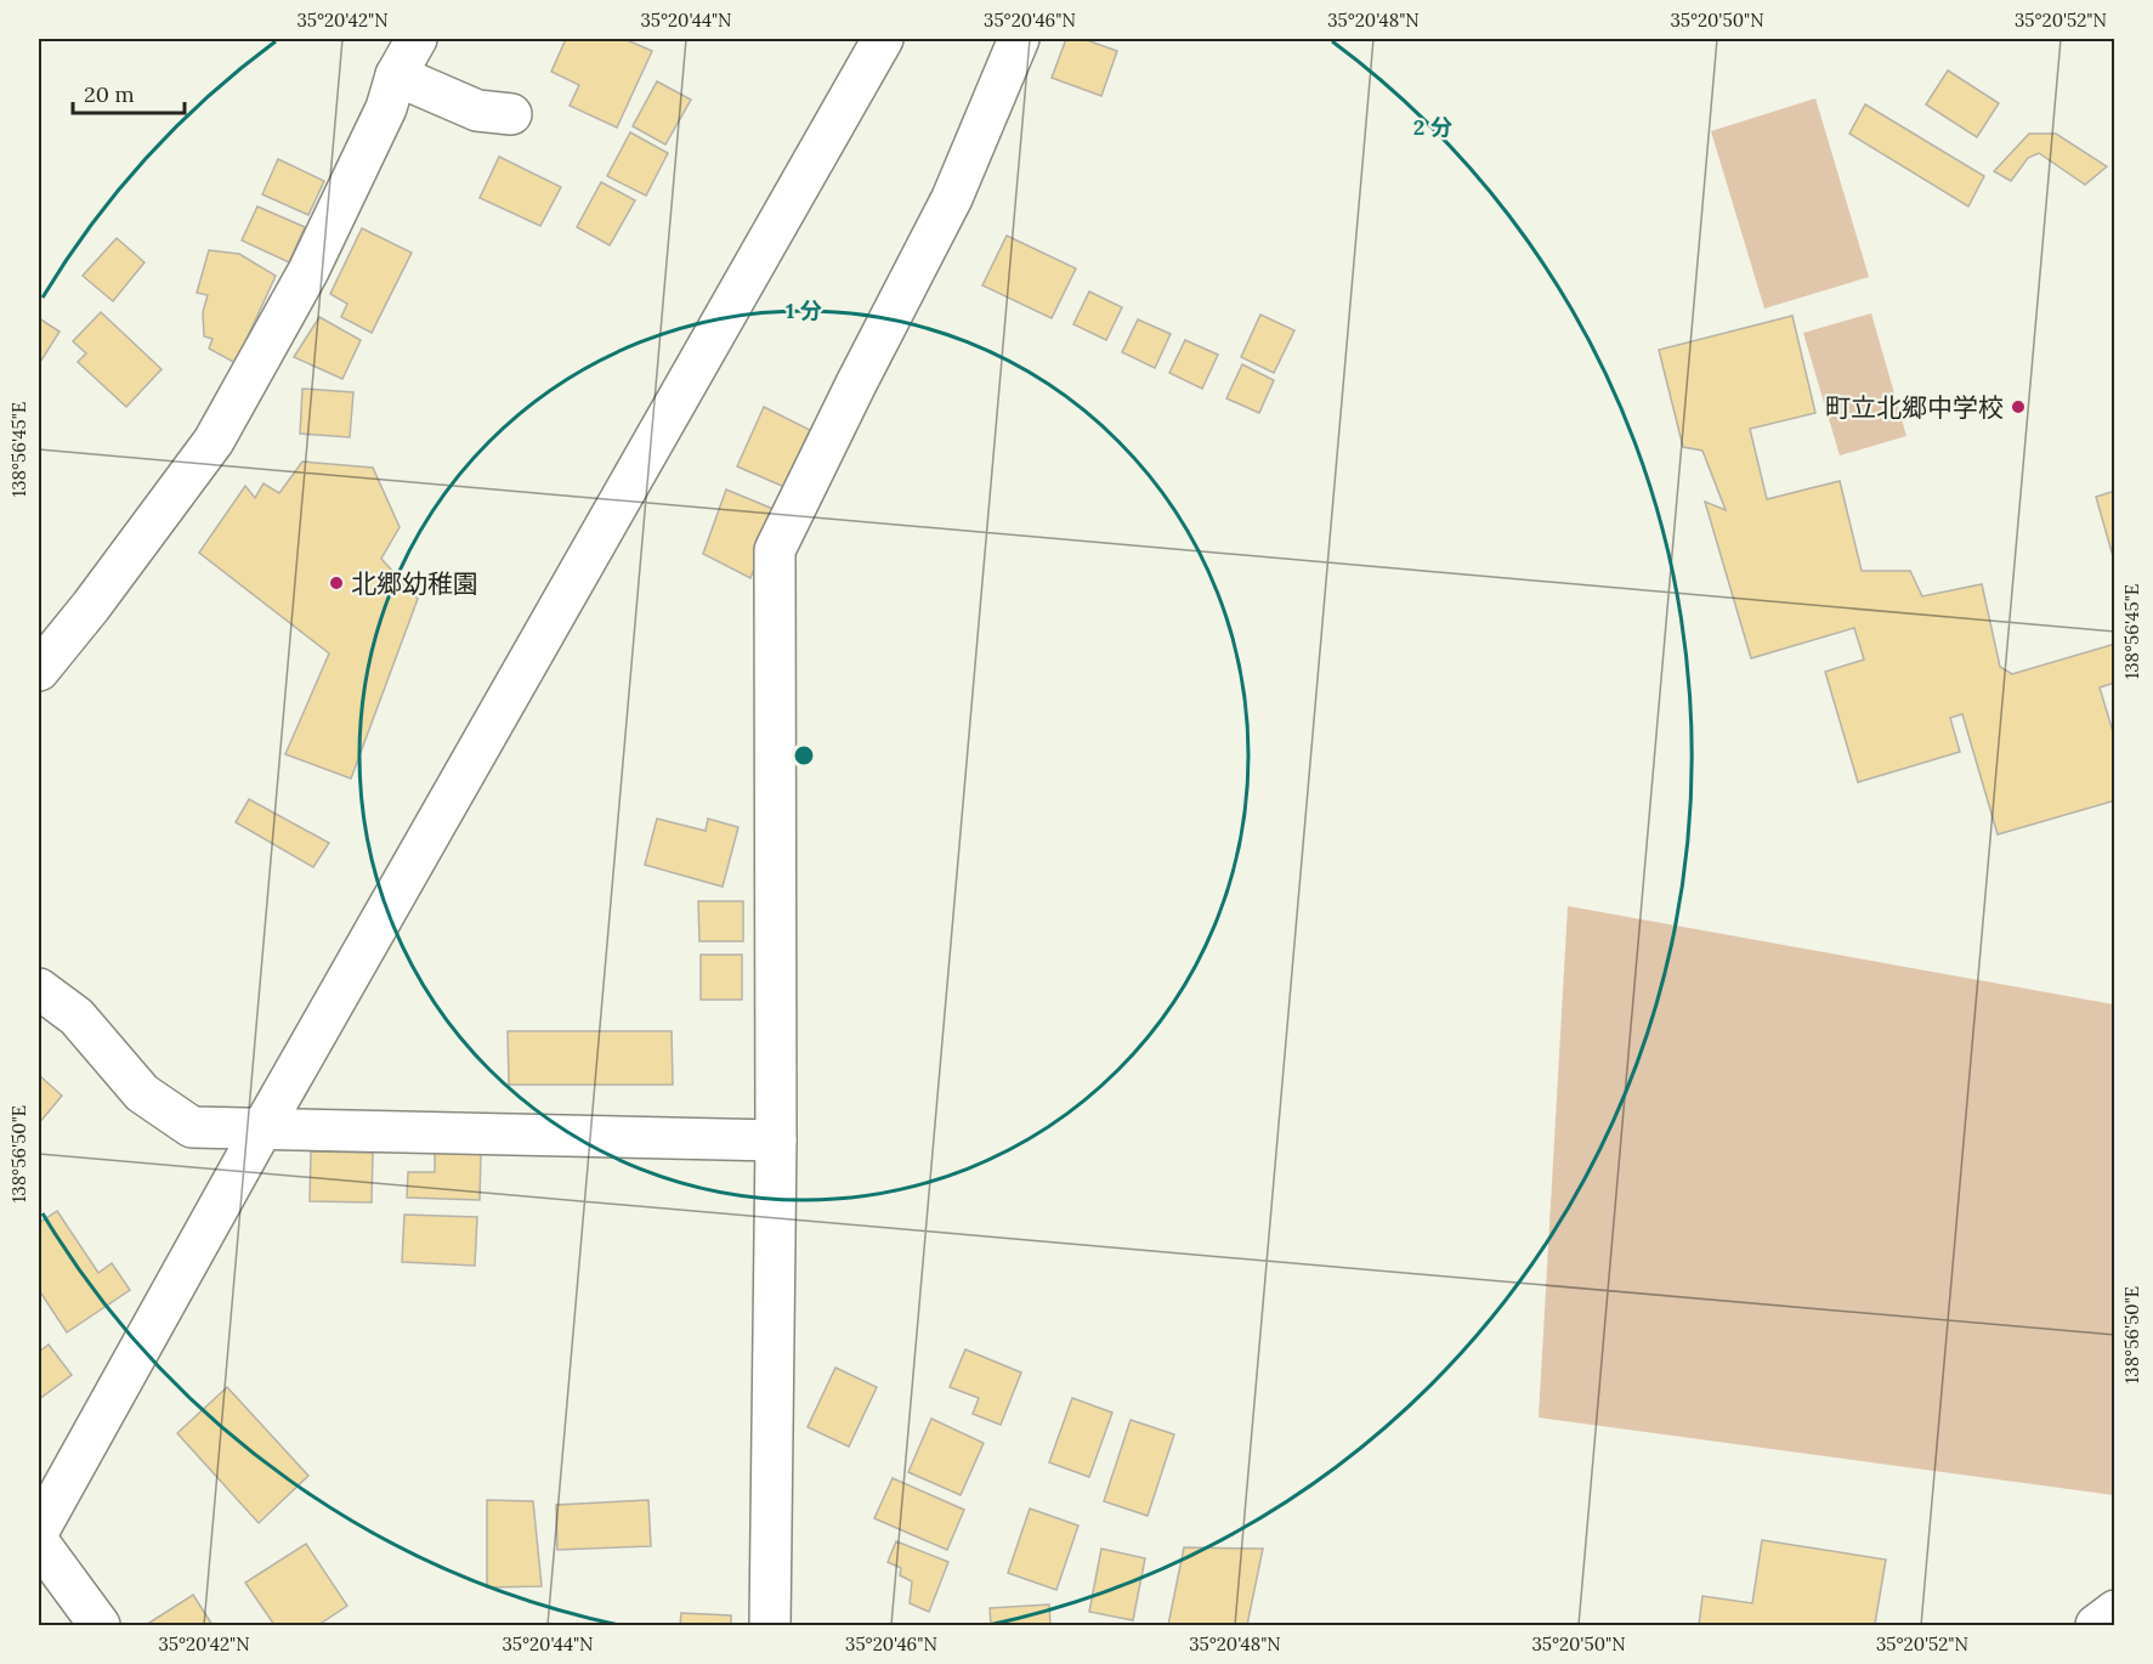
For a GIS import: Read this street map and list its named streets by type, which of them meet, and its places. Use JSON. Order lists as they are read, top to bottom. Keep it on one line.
{"places":["町立北郷中学校","北郷幼稚園"],"scale_bar":"20 m","coordinates":["35°20'42\"N","35°20'44\"N","35°20'46\"N","35°20'48\"N","35°20'50\"N","35°20'52\"N","138°56'45\"E","138°56'50\"E"],"rings":["2 分","1 分"]}
